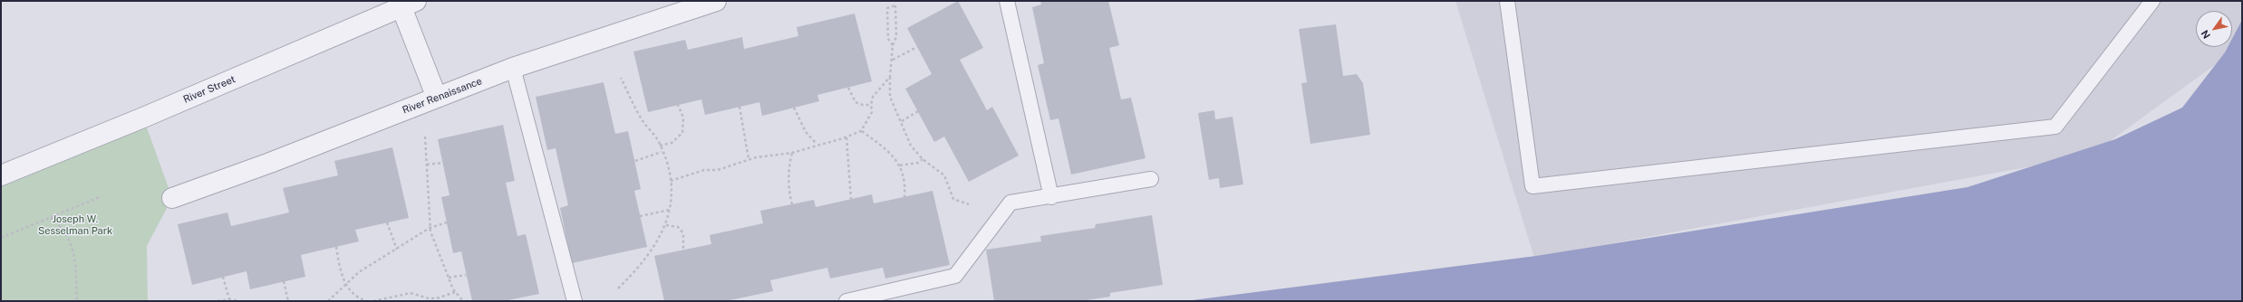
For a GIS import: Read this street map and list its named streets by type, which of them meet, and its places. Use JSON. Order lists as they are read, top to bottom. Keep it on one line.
{"streets":{"street":["River Street","River Renaissance"]},"parks":["Joseph W. Sesselman Park"],"north":"bottom left"}
